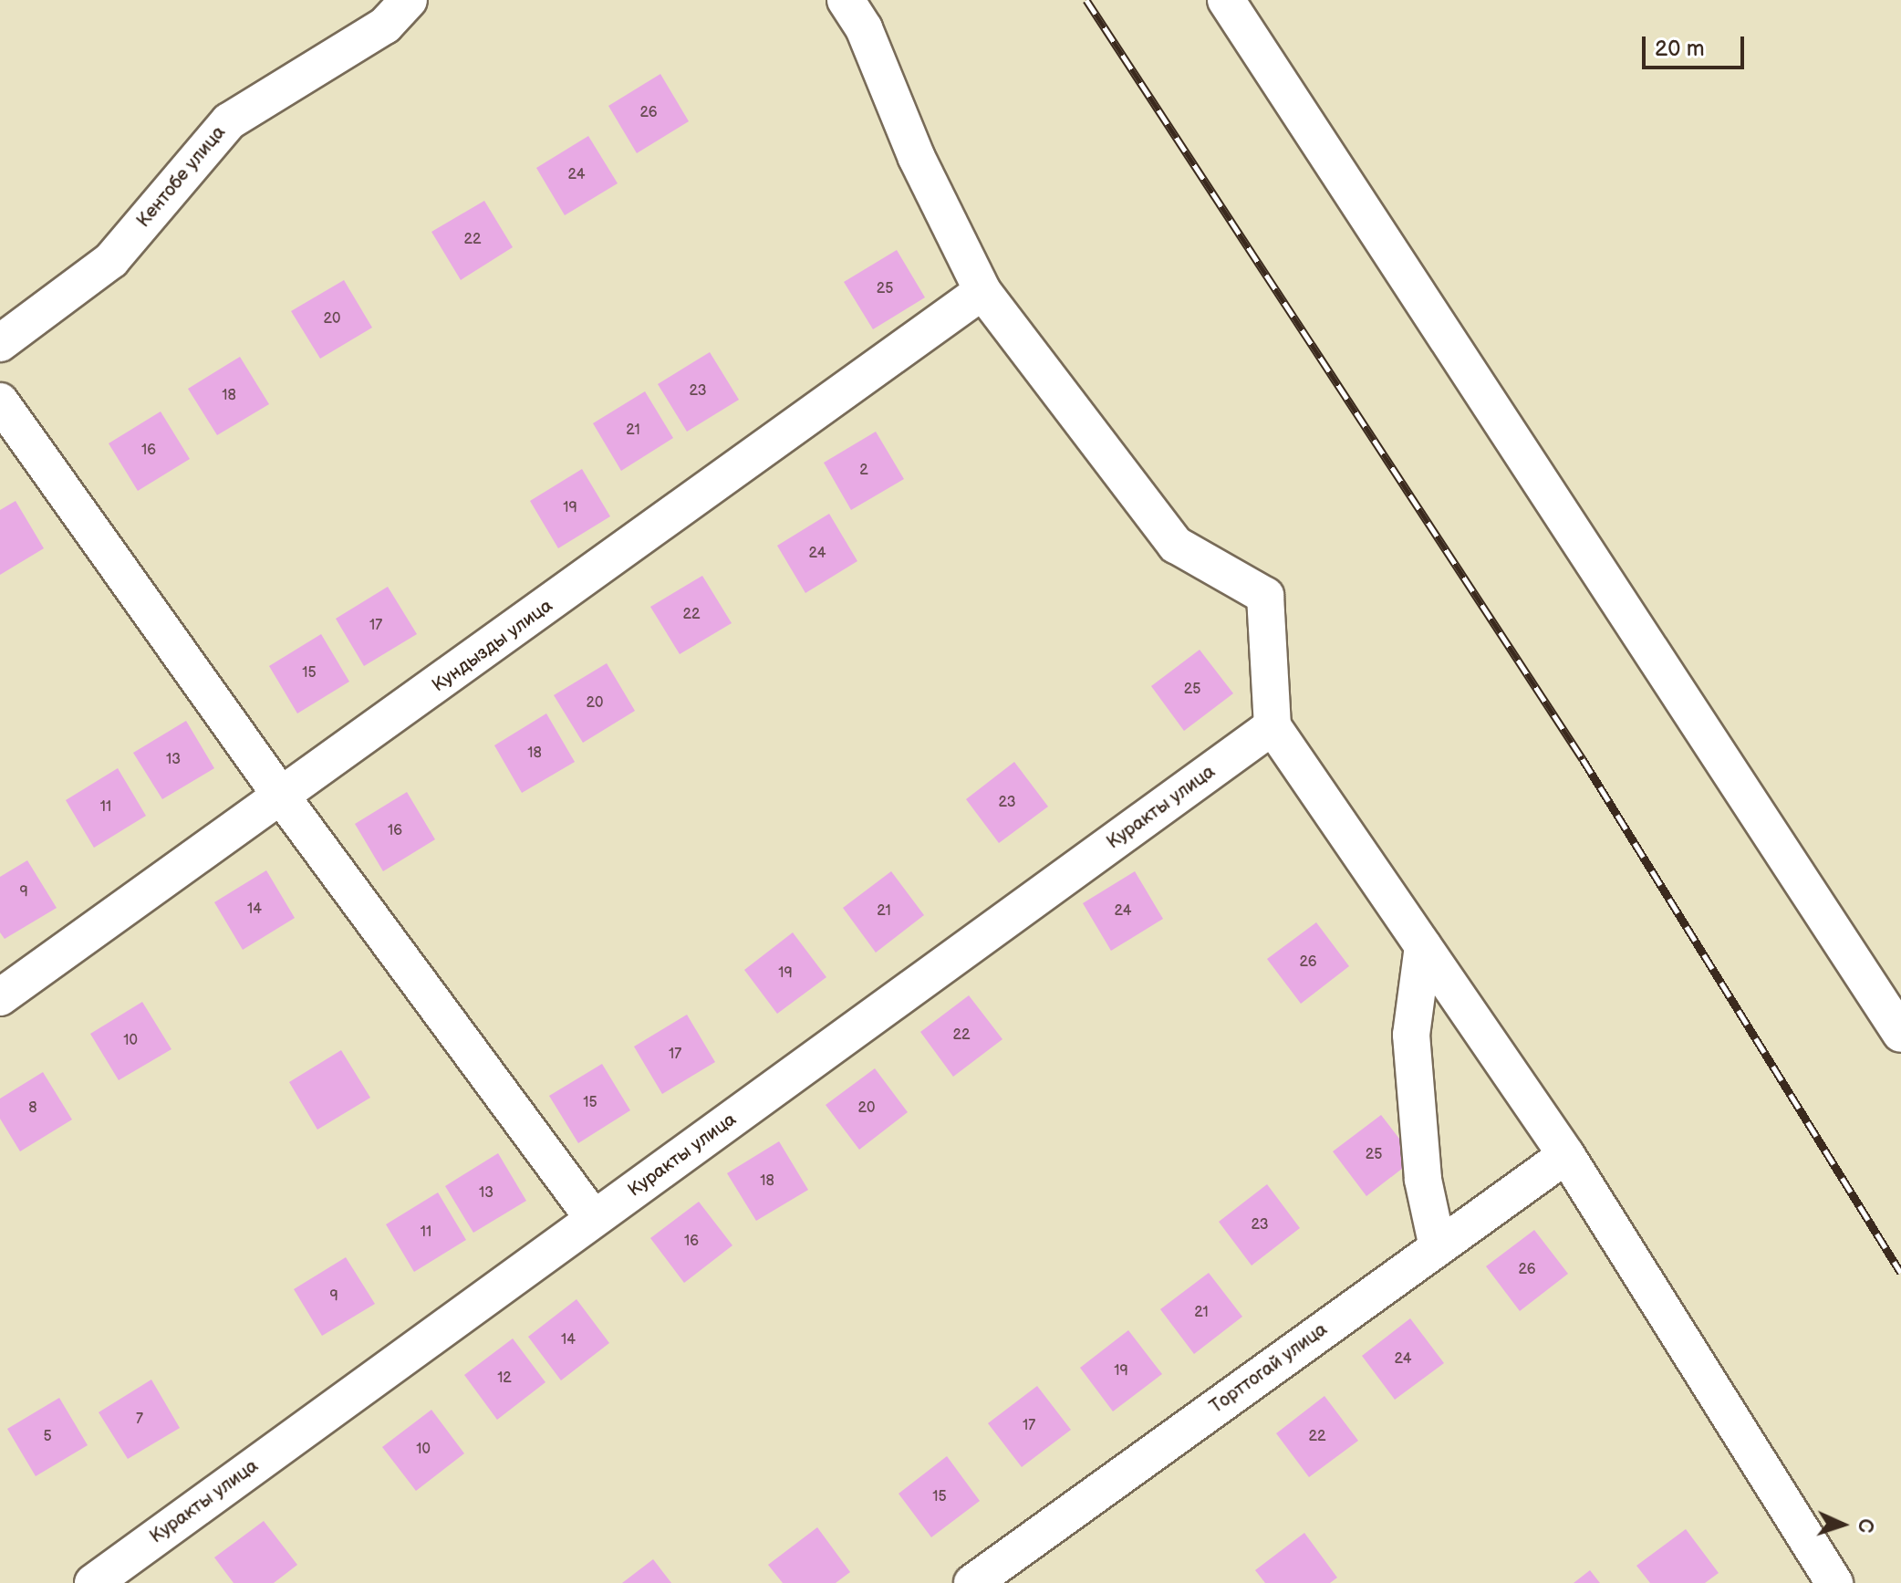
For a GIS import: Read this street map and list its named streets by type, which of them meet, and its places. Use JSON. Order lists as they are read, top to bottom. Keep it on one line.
{"streets":{"street":["Кентобе улица","Кундызды улица","Куракты улица","Торттогай улица"]},"house_numbers":["26","24","22","25","20","23","18","21","16","2","19","24","22","17","15","25","20","18","13","23","11","16","9","14","21","24","26","19","22","10","17","15","8","20","25","18","13","23","11","16","26","9","21","14","24","19","12","7","17","5","22","10","15"],"scale_bar":"20 m","north":"right"}
